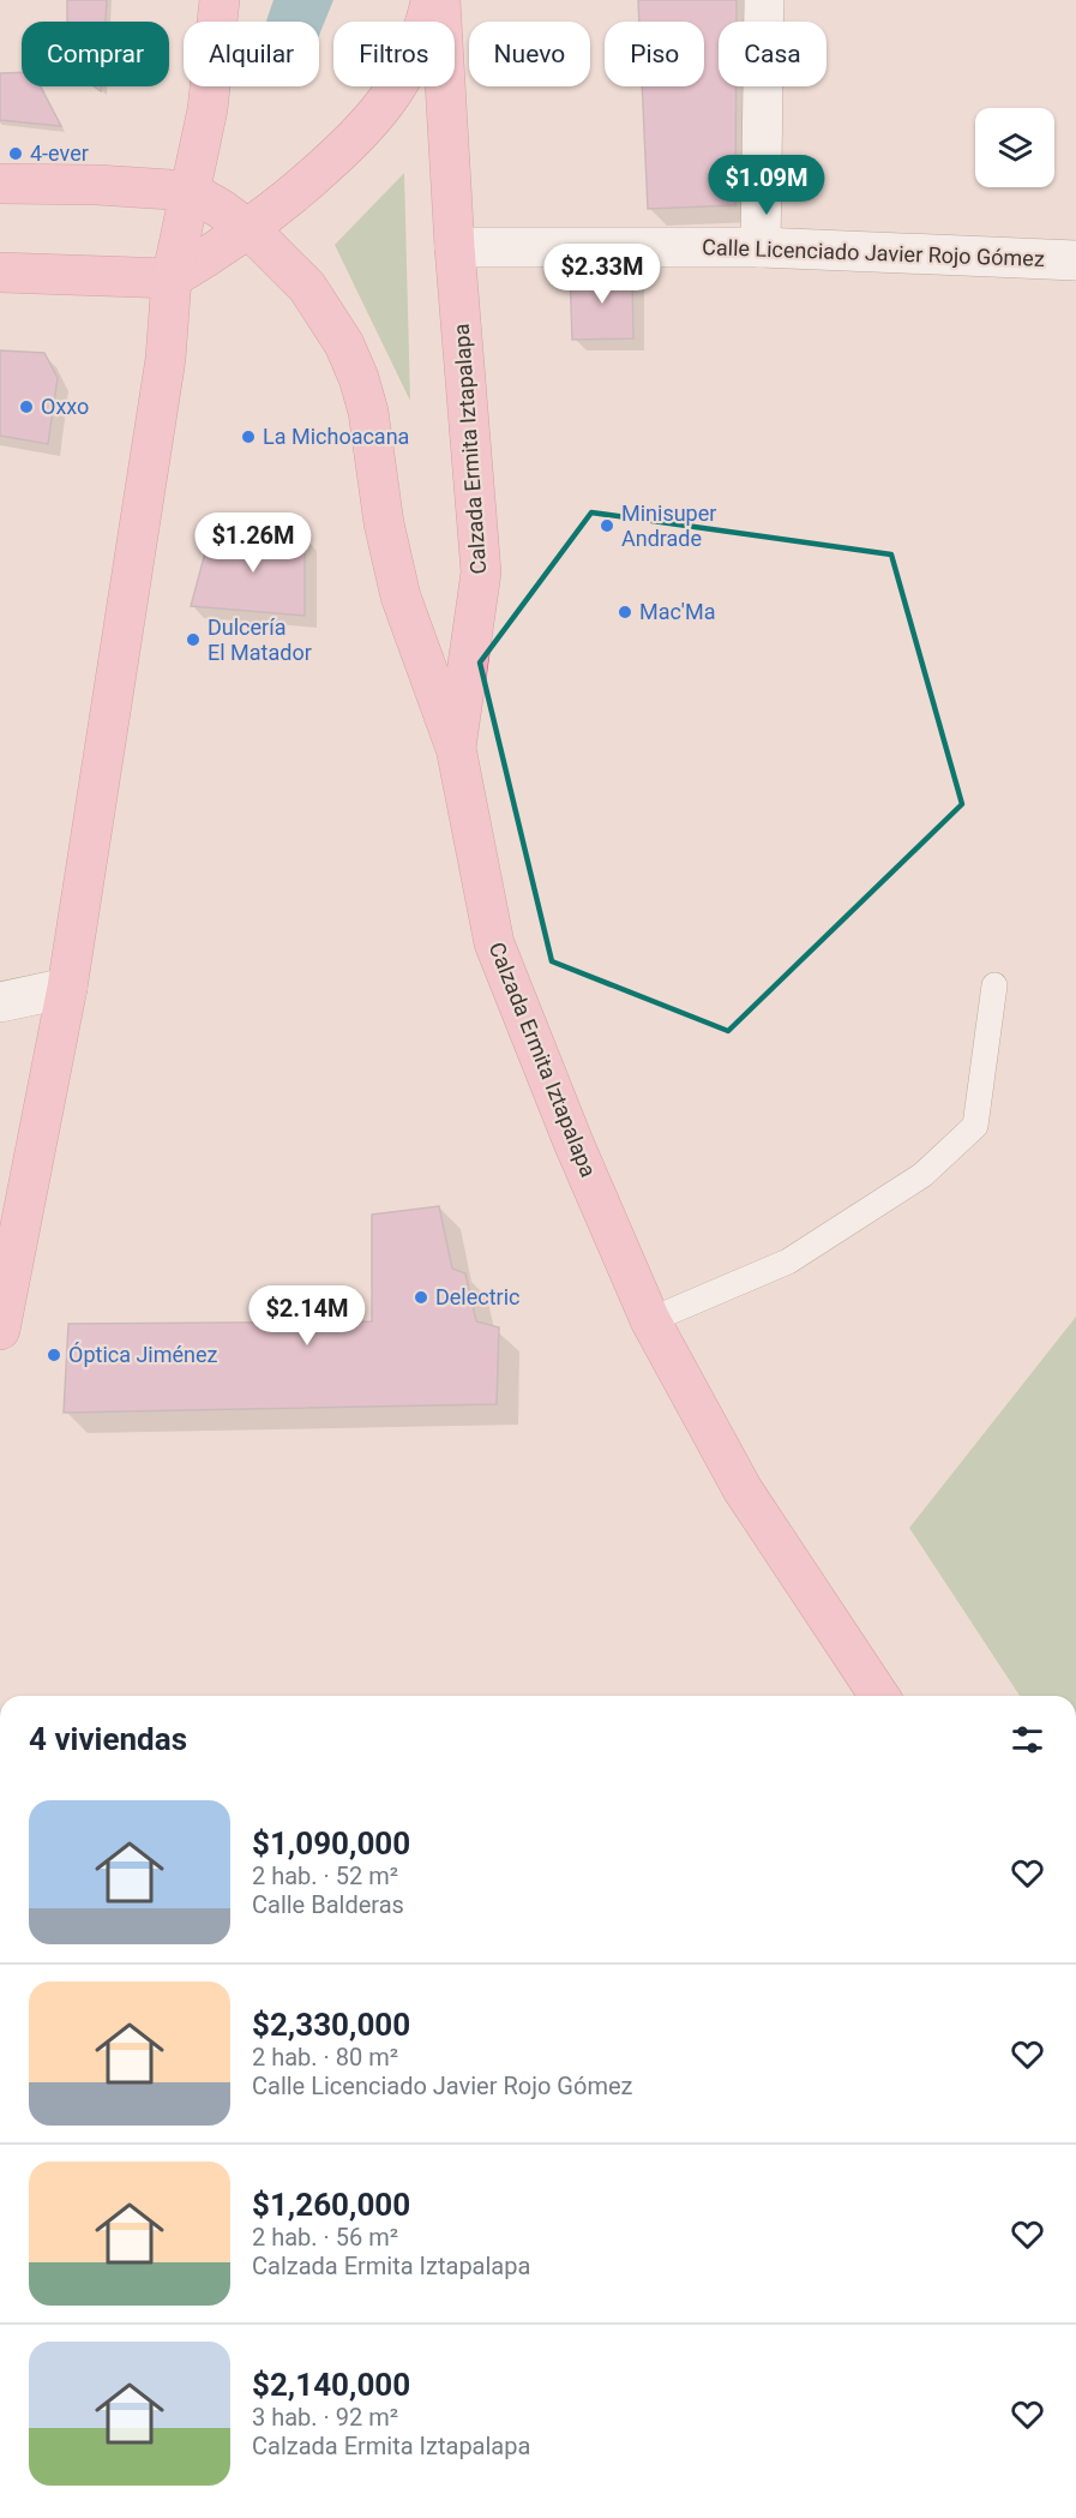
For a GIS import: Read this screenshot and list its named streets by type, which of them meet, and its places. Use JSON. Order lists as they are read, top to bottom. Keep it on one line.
{"streets":{"main road":["Calzada Ermita Iztapalapa"],"street":["Calle Licenciado Javier Rojo Gómez"]},"crossings":[["Calle Licenciado Javier Rojo Gómez","Calzada Ermita Iztapalapa"]],"places":["4-ever","Oxxo","La Michoacana","Minisuper Andrade","Mac'Ma","Dulcería El Matador","Delectric","Óptica Jiménez"],"page":{"chip":["Comprar","Alquilar","Filtros","Nuevo","Piso","Casa"],"price":["$1.09M","$2.33M","$1.26M","$2.14M"],"heading":"4 viviendas","list":[{"name":"$1,090,000","note":"2 hab. · 52 m² · Calle Balderas"},{"name":"$2,330,000","note":"2 hab. · 80 m² · Calle Licenciado Javier Rojo Gómez"},{"name":"$1,260,000","note":"2 hab. · 56 m² · Calzada Ermita Iztapalapa"},{"name":"$2,140,000","note":"3 hab. · 92 m² · Calzada Ermita Iztapalapa"}]}}
